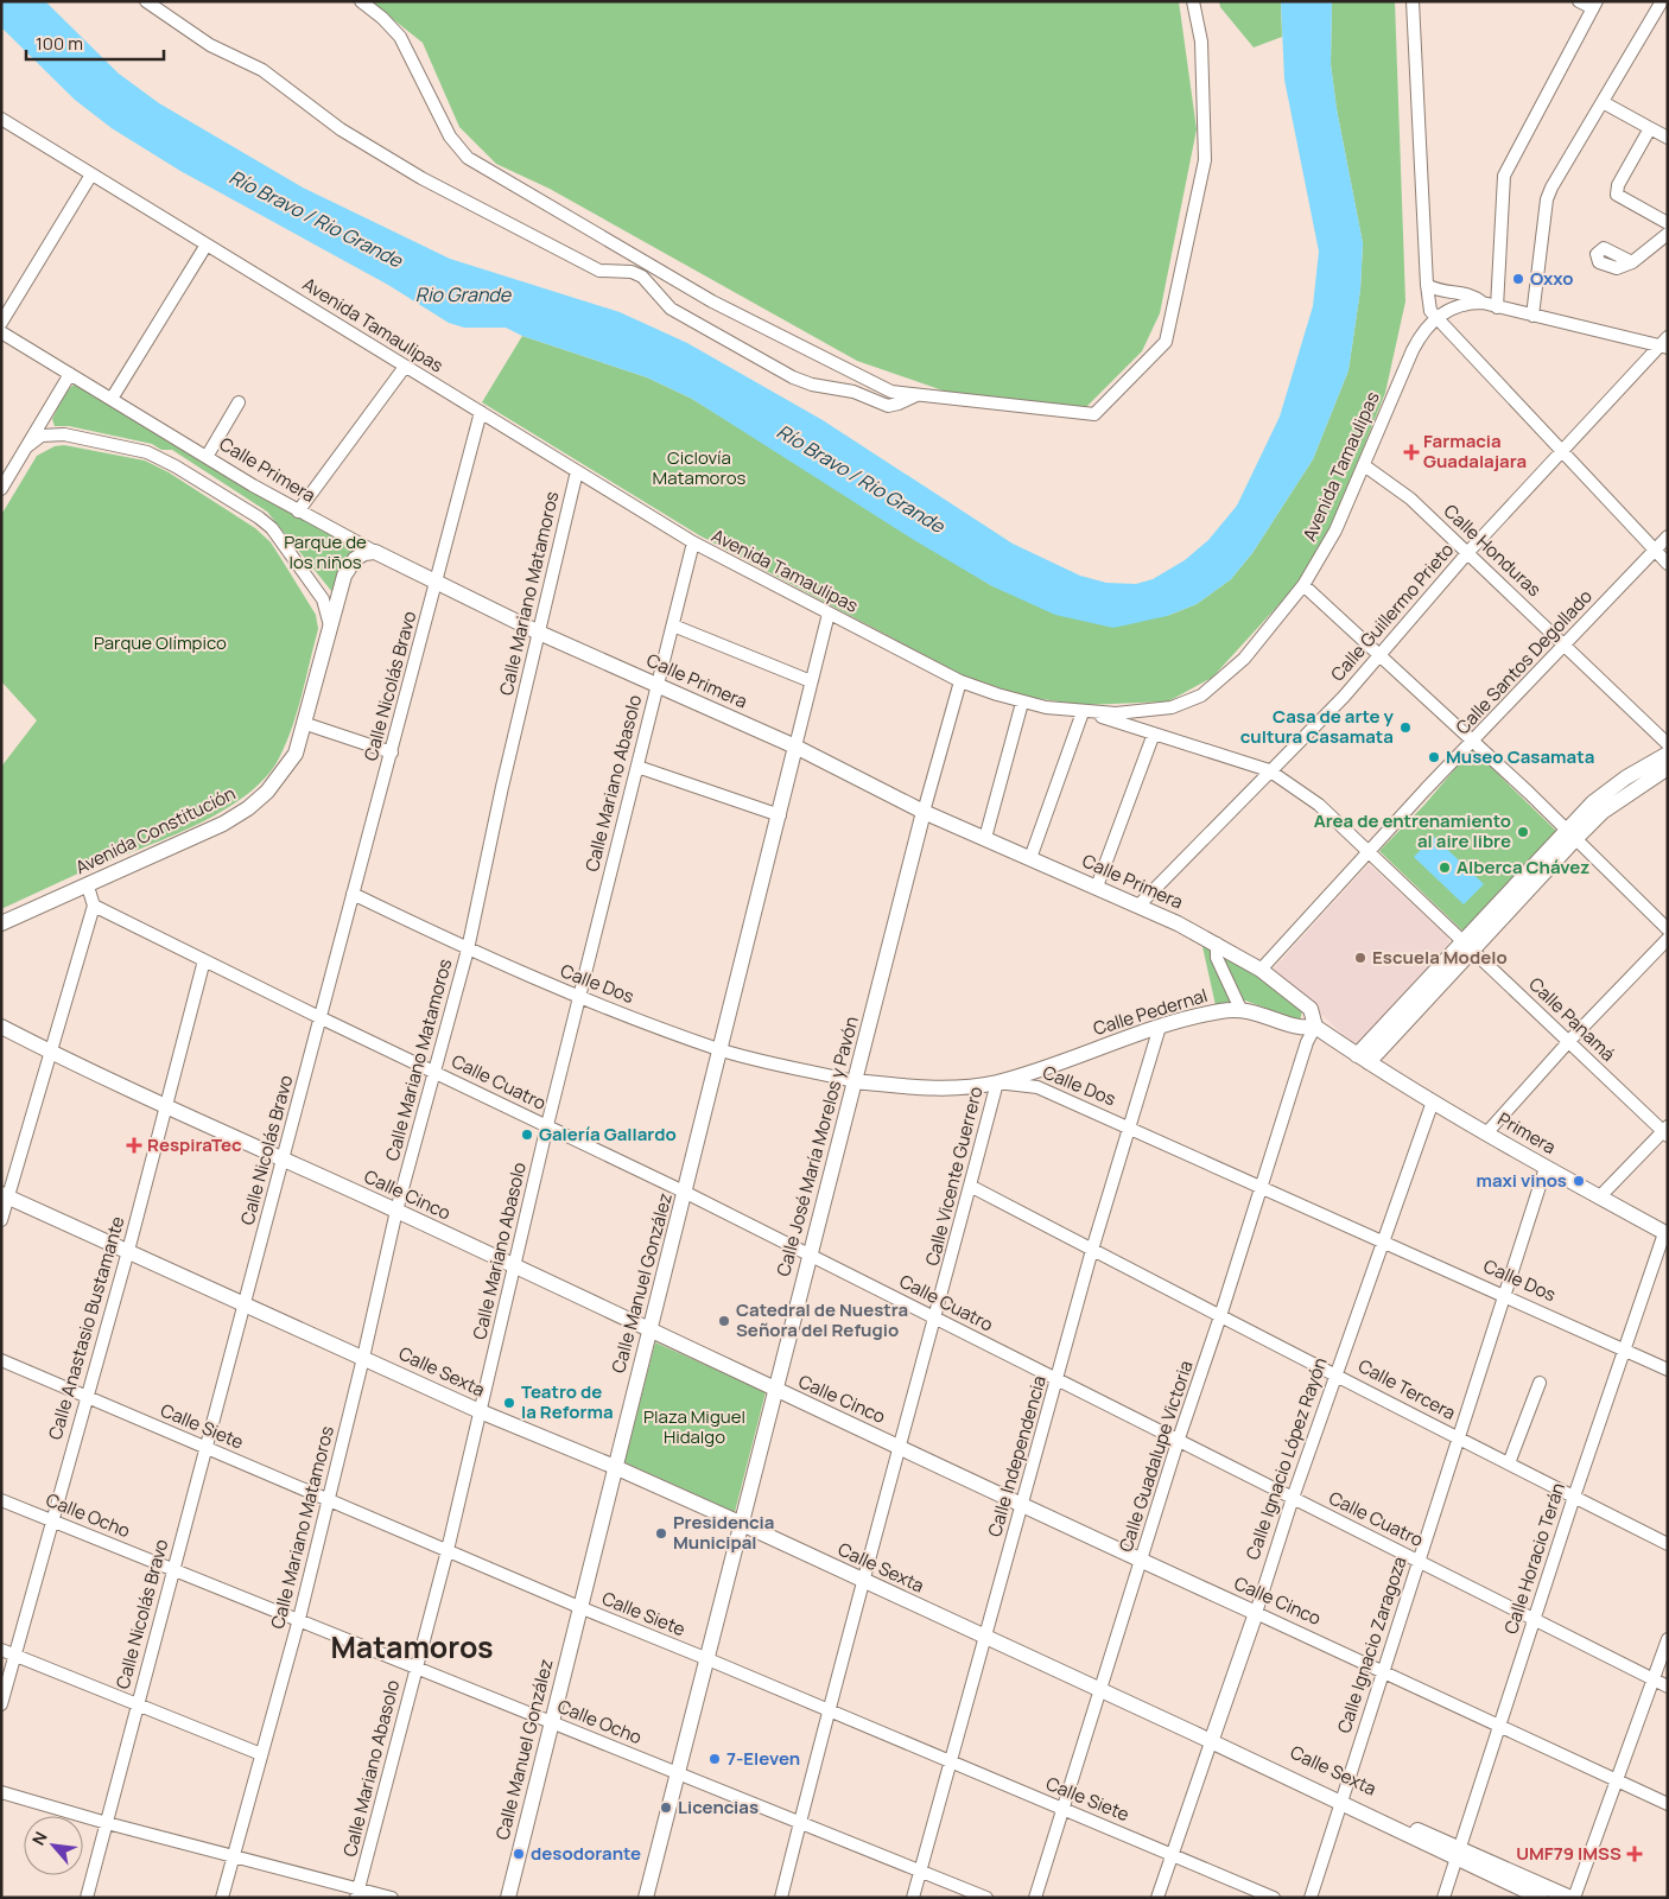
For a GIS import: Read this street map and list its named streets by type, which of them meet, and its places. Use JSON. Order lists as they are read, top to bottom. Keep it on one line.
{"streets":{"main road":["Calle Primera","Avenida Constitución","Calle Dos","Calle Pedernal","Primera","Calle José María Morelos y Pavón","Calle Cinco","Calle Manuel González","Calle Sexta","Calle Ignacio López Rayón"],"street":["Avenida Tamaulipas","Calle Honduras","Calle Mariano Matamoros","Calle Guillermo Prieto","Calle Santos Degollado","Calle Nicolás Bravo","Calle Mariano Abasolo","Calle Panamá","Calle Cuatro","Calle Vicente Guerrero","Calle Anastasio Bustamante","Calle Tercera","Calle Siete","Calle Independencia","Calle Guadalupe Victoria","Calle Ocho","Calle Horacio Terán","Calle Ignacio Zaragoza"]},"crossings":[["Avenida Tamaulipas","Calle Honduras"],["Avenida Tamaulipas","Calle Mariano Matamoros"],["Avenida Tamaulipas","Calle Nicolás Bravo"],["Avenida Tamaulipas","Calle Mariano Abasolo"],["Avenida Tamaulipas","Calle Panamá"],["Avenida Tamaulipas","Calle José María Morelos y Pavón"],["Calle Primera","Calle Mariano Matamoros"],["Calle Primera","Calle Guillermo Prieto"],["Calle Primera","Calle Santos Degollado"],["Calle Primera","Calle Nicolás Bravo"],["Calle Primera","Calle Mariano Abasolo"],["Calle Primera","Avenida Constitución"],["Calle Primera","Calle Pedernal"],["Calle Primera","Primera"],["Calle Primera","Calle José María Morelos y Pavón"],["Calle Primera","Calle Manuel González"],["Calle Primera","Calle Guadalupe Victoria"],["Calle Honduras","Calle Guillermo Prieto"],["Calle Honduras","Calle Santos Degollado"],["Calle Mariano Matamoros","Calle Dos"],["Calle Mariano Matamoros","Calle Cuatro"],["Calle Mariano Matamoros","Calle Cinco"],["Calle Mariano Matamoros","Calle Sexta"],["Calle Mariano Matamoros","Calle Siete"],["Calle Mariano Matamoros","Calle Ocho"],["Calle Guillermo Prieto","Calle Panamá"],["Calle Santos Degollado","Calle Panamá"],["Calle Nicolás Bravo","Calle Dos"],["Calle Nicolás Bravo","Calle Cuatro"],["Calle Nicolás Bravo","Calle Cinco"],["Calle Nicolás Bravo","Calle Sexta"],["Calle Nicolás Bravo","Calle Siete"],["Calle Nicolás Bravo","Calle Ocho"],["Calle Mariano Abasolo","Calle Dos"],["Calle Mariano Abasolo","Calle Cuatro"],["Calle Mariano Abasolo","Calle Cinco"],["Calle Mariano Abasolo","Calle Sexta"],["Calle Mariano Abasolo","Calle Siete"],["Calle Mariano Abasolo","Calle Ocho"],["Calle Dos","Calle Pedernal"],["Calle Dos","Calle José María Morelos y Pavón"],["Calle Dos","Calle Vicente Guerrero"],["Calle Dos","Calle Manuel González"],["Calle Dos","Calle Independencia"],["Calle Dos","Calle Guadalupe Victoria"],["Calle Dos","Calle Ignacio López Rayón"],["Calle Dos","Calle Horacio Terán"],["Calle Dos","Calle Ignacio Zaragoza"],["Calle Pedernal","Calle Vicente Guerrero"],["Calle Pedernal","Calle Independencia"],["Calle Pedernal","Calle Guadalupe Victoria"],["Calle Cuatro","Calle José María Morelos y Pavón"],["Calle Cuatro","Calle Vicente Guerrero"],["Calle Cuatro","Calle Manuel González"],["Calle Cuatro","Calle Anastasio Bustamante"],["Calle Cuatro","Calle Independencia"],["Calle Cuatro","Calle Guadalupe Victoria"],["Calle Cuatro","Calle Ignacio López Rayón"],["Calle Cuatro","Calle Horacio Terán"],["Calle Cuatro","Calle Ignacio Zaragoza"],["Primera","Calle Ignacio López Rayón"],["Primera","Calle Horacio Terán"],["Primera","Calle Ignacio Zaragoza"],["Calle José María Morelos y Pavón","Calle Cinco"],["Calle José María Morelos y Pavón","Calle Sexta"],["Calle José María Morelos y Pavón","Calle Siete"],["Calle José María Morelos y Pavón","Calle Ocho"],["Calle Vicente Guerrero","Calle Cinco"],["Calle Vicente Guerrero","Calle Sexta"],["Calle Vicente Guerrero","Calle Tercera"],["Calle Vicente Guerrero","Calle Siete"],["Calle Vicente Guerrero","Calle Ocho"],["Calle Cinco","Calle Manuel González"],["Calle Cinco","Calle Anastasio Bustamante"],["Calle Cinco","Calle Independencia"],["Calle Cinco","Calle Guadalupe Victoria"],["Calle Cinco","Calle Ignacio López Rayón"],["Calle Cinco","Calle Horacio Terán"],["Calle Cinco","Calle Ignacio Zaragoza"],["Calle Manuel González","Calle Sexta"],["Calle Manuel González","Calle Siete"],["Calle Manuel González","Calle Ocho"],["Calle Anastasio Bustamante","Calle Sexta"],["Calle Anastasio Bustamante","Calle Siete"],["Calle Anastasio Bustamante","Calle Ocho"],["Calle Sexta","Calle Independencia"],["Calle Sexta","Calle Guadalupe Victoria"],["Calle Sexta","Calle Ignacio López Rayón"],["Calle Sexta","Calle Horacio Terán"],["Calle Sexta","Calle Ignacio Zaragoza"],["Calle Tercera","Calle Independencia"],["Calle Tercera","Calle Guadalupe Victoria"],["Calle Tercera","Calle Ignacio López Rayón"],["Calle Tercera","Calle Horacio Terán"],["Calle Tercera","Calle Ignacio Zaragoza"],["Calle Siete","Calle Independencia"],["Calle Siete","Calle Guadalupe Victoria"],["Calle Siete","Calle Ignacio López Rayón"],["Calle Independencia","Calle Ocho"]],"districts":["Matamoros"],"water":["Río Bravo / Rio Grande","Rio Grande"],"parks":["Ciclovía Matamoros","Parque de los niños","Parque Olímpico","Plaza Miguel Hidalgo"],"places":{"other":["Oxxo","Casa de arte y cultura Casamata","Museo Casamata","Area de entrenamiento al aire libre","Alberca Chávez","Escuela Modelo","Galería Gallardo","maxi vinos","Catedral de Nuestra Señora del Refugio","Teatro de la Reforma","Presidencia Municipal","7-Eleven","Licencias","desodorante"],"health":["Farmacia Guadalajara","RespiraTec","UMF79 IMSS"]},"scale_bar":"100 m","north":"top left"}
